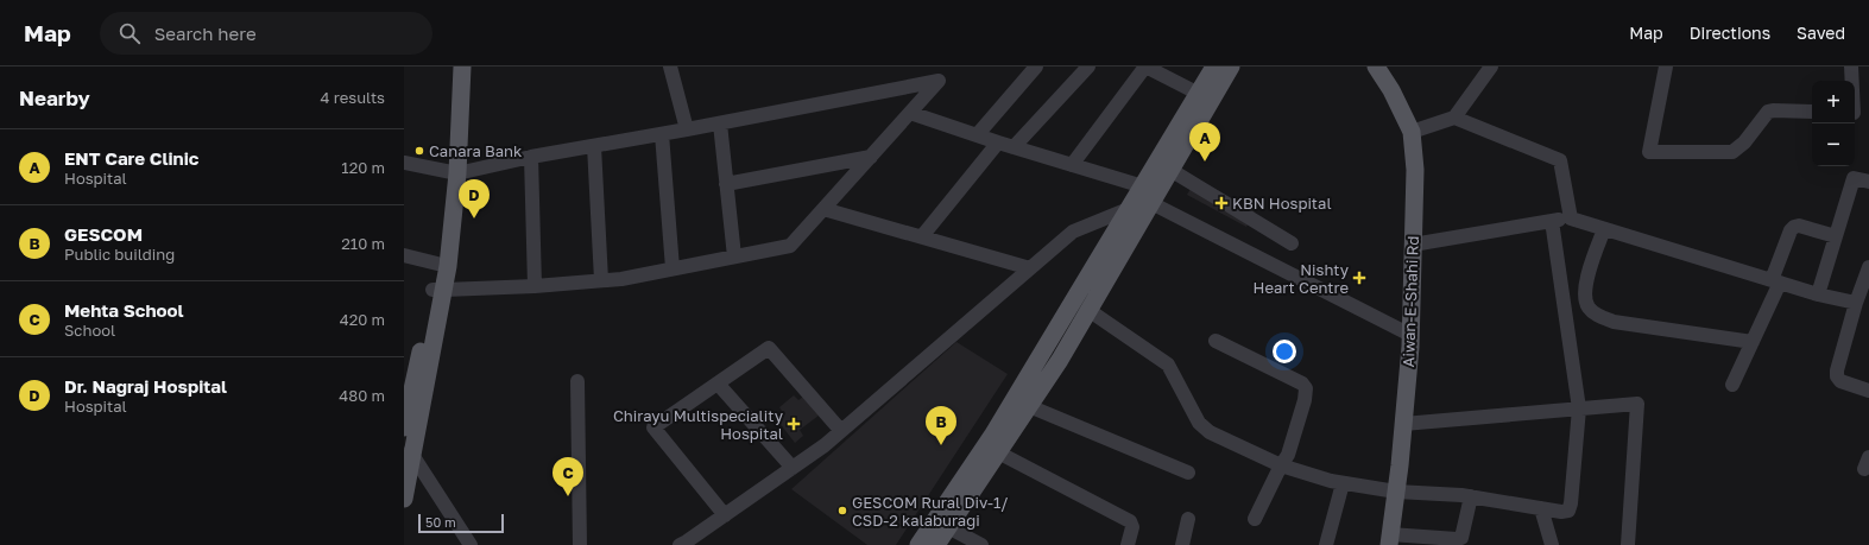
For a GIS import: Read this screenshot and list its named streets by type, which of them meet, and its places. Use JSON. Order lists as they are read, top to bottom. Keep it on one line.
{"streets":{"main road":["Aiwan-E-Shahi Rd"]},"places":{"other":["Canara Bank","GESCOM Rural Div-1/ CSD-2 kalaburagi"],"health":["KBN Hospital","Nishty Heart Centre","Chirayu Multispeciality Hospital"]},"scale_bar":"50 m","page":{"header":"Map","search":"Search here","nav":["Map","Directions","Saved"],"heading":["Nearby","4 results"],"map_buttons":["+","−"],"pins":["A","D","B","C"],"list":[{"mark":"A","name":"ENT Care Clinic","note":"Hospital","value":"120 m"},{"mark":"B","name":"GESCOM","note":"Public building","value":"210 m"},{"mark":"C","name":"Mehta School","note":"School","value":"420 m"},{"mark":"D","name":"Dr. Nagraj Hospital","note":"Hospital","value":"480 m"}],"scale":"50 m"}}
